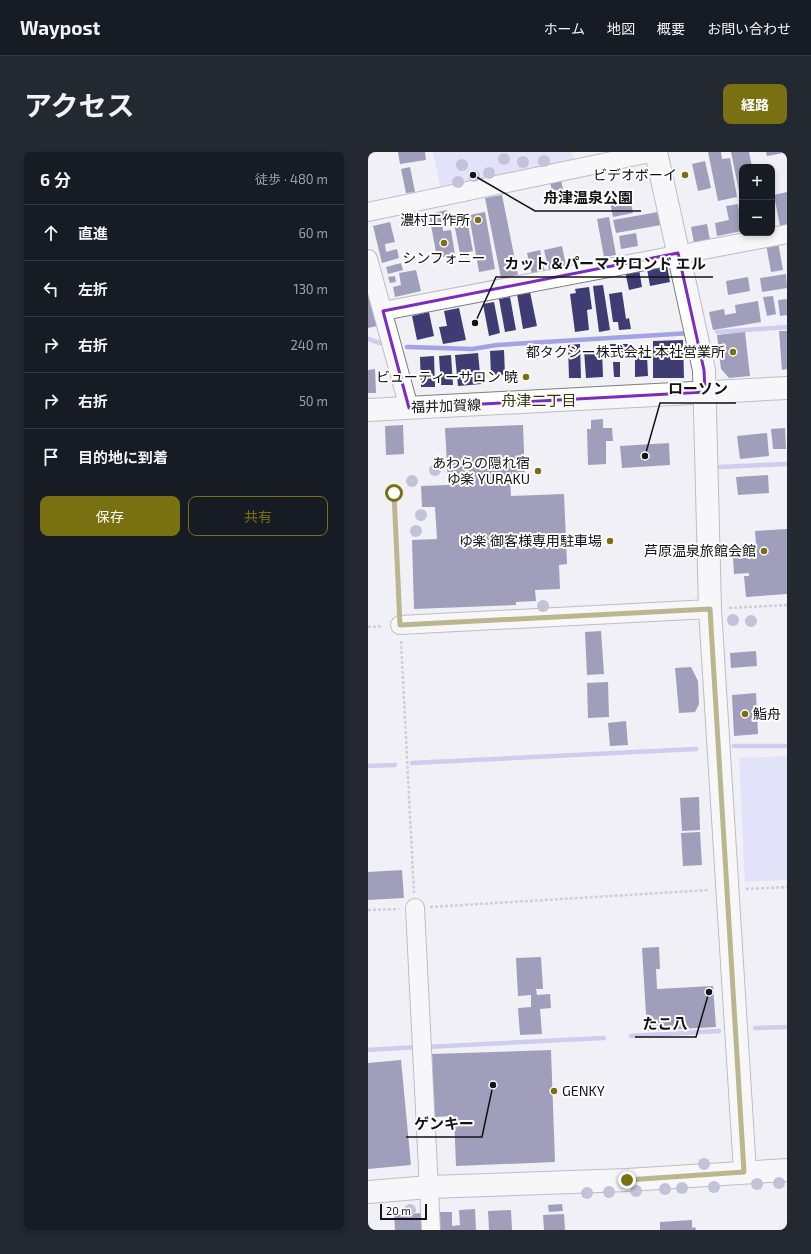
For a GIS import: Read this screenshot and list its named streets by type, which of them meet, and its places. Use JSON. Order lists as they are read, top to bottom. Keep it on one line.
{"streets":{"street":["福井加賀線"]},"districts":["舟津二丁目"],"places":["舟津温泉公園","ビデオボーイ","濃村工作所","シンフォニー","カット＆パーマ サロンド エル","都タクシー株式会社 本社営業所","ビューティーサロン 暁","ローソン","あわらの隠れ宿 ゆ楽 YURAKU","ゆ楽 御客様専用駐車場","芦原温泉旅館会館","鮨舟","たこ八","ゲンキー","GENKY"],"scale_bar":"20 m","page":{"header":"Waypost","nav":["ホーム","地図","概要","お問い合わせ"],"title":"アクセス","buttons":["経路",["保存","共有"]],"heading":["6 分","徒歩 · 480 m"],"map_buttons":["+","−"],"list":[["直進","60 m"],["左折","130 m"],["右折","240 m"],["右折","50 m"],"目的地に到着"],"scale":"20 m"}}
